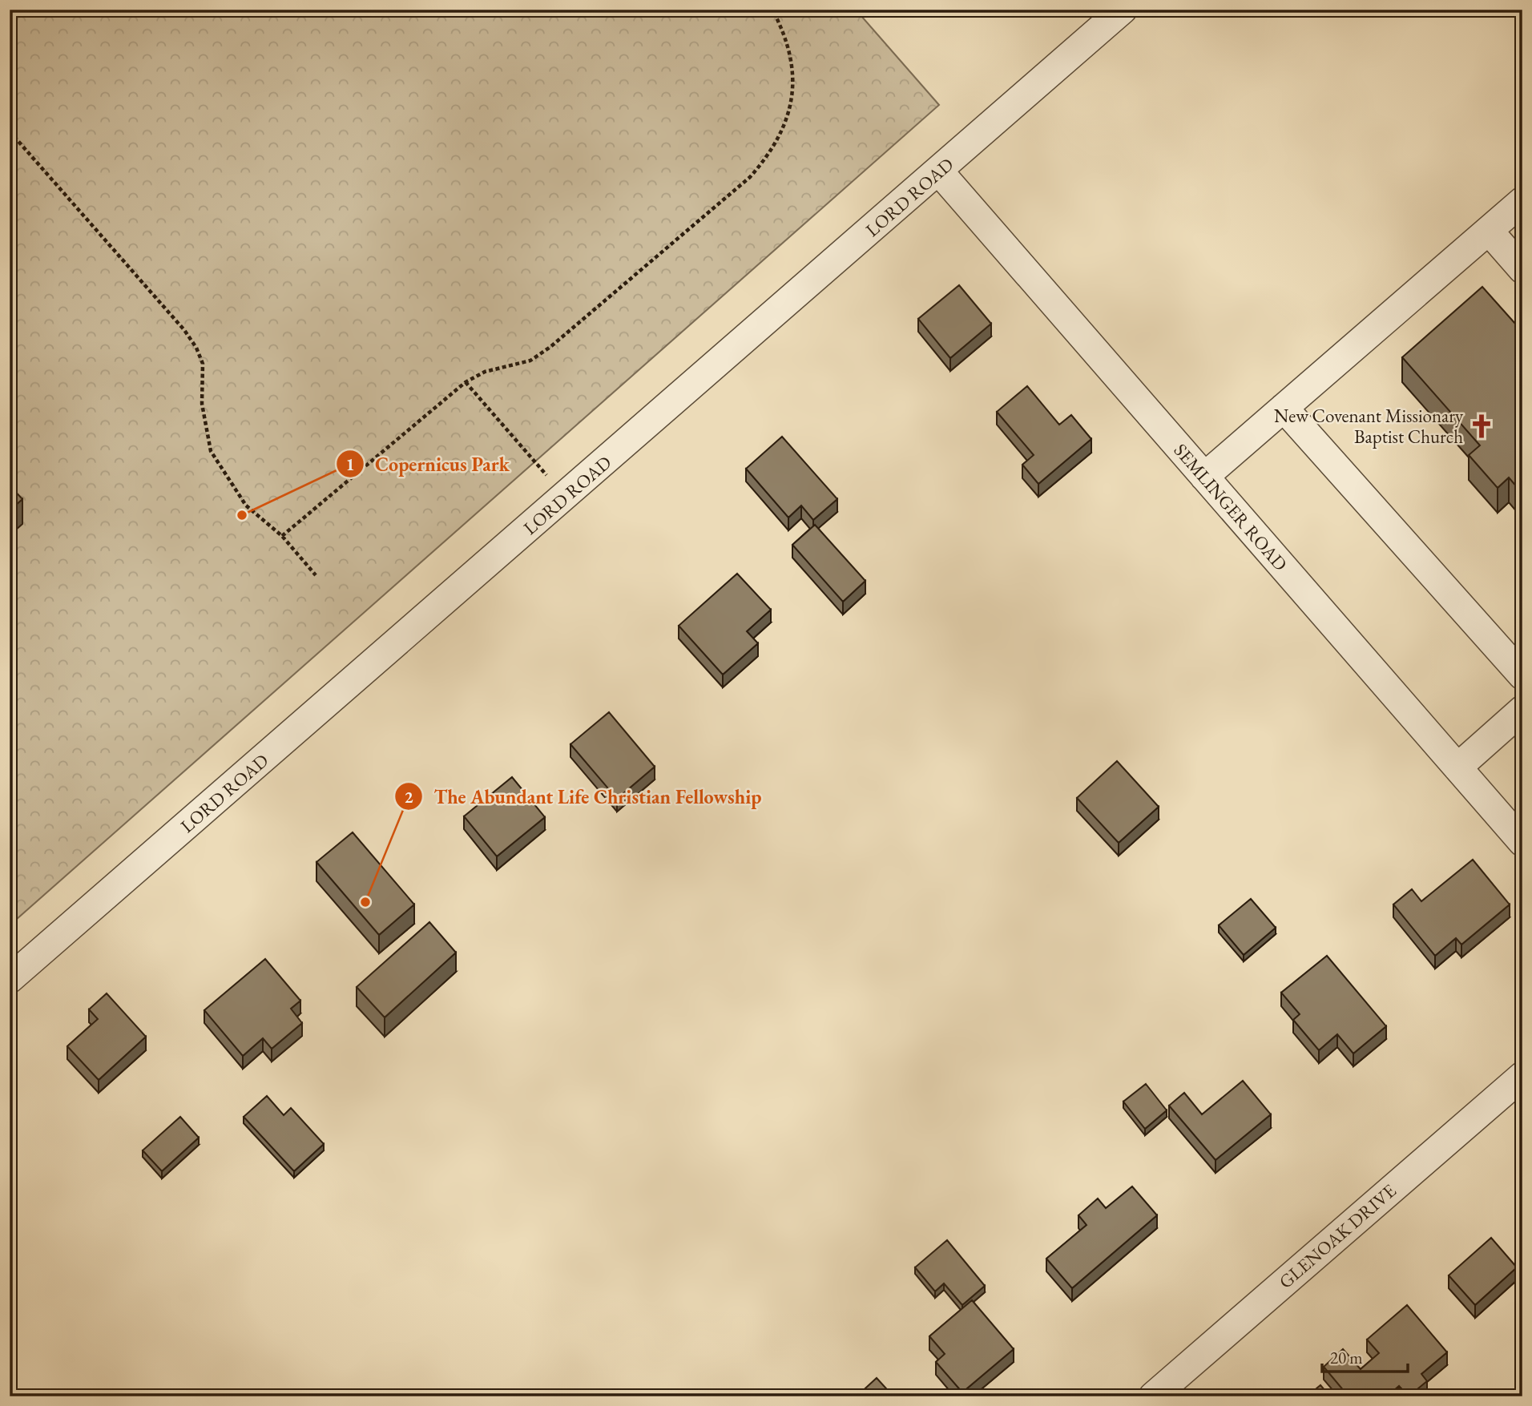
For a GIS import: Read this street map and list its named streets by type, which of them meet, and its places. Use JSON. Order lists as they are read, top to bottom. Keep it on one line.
{"streets":{"street":["LORD ROAD","SEMLINGER ROAD","GLENOAK DRIVE"]},"crossings":[["LORD ROAD","SEMLINGER ROAD"]],"places":{"church":["New Covenant Missionary Baptist Church"],"other":["Copernicus Park","The Abundant Life Christian Fellowship"]},"scale_bar":"20 m"}
